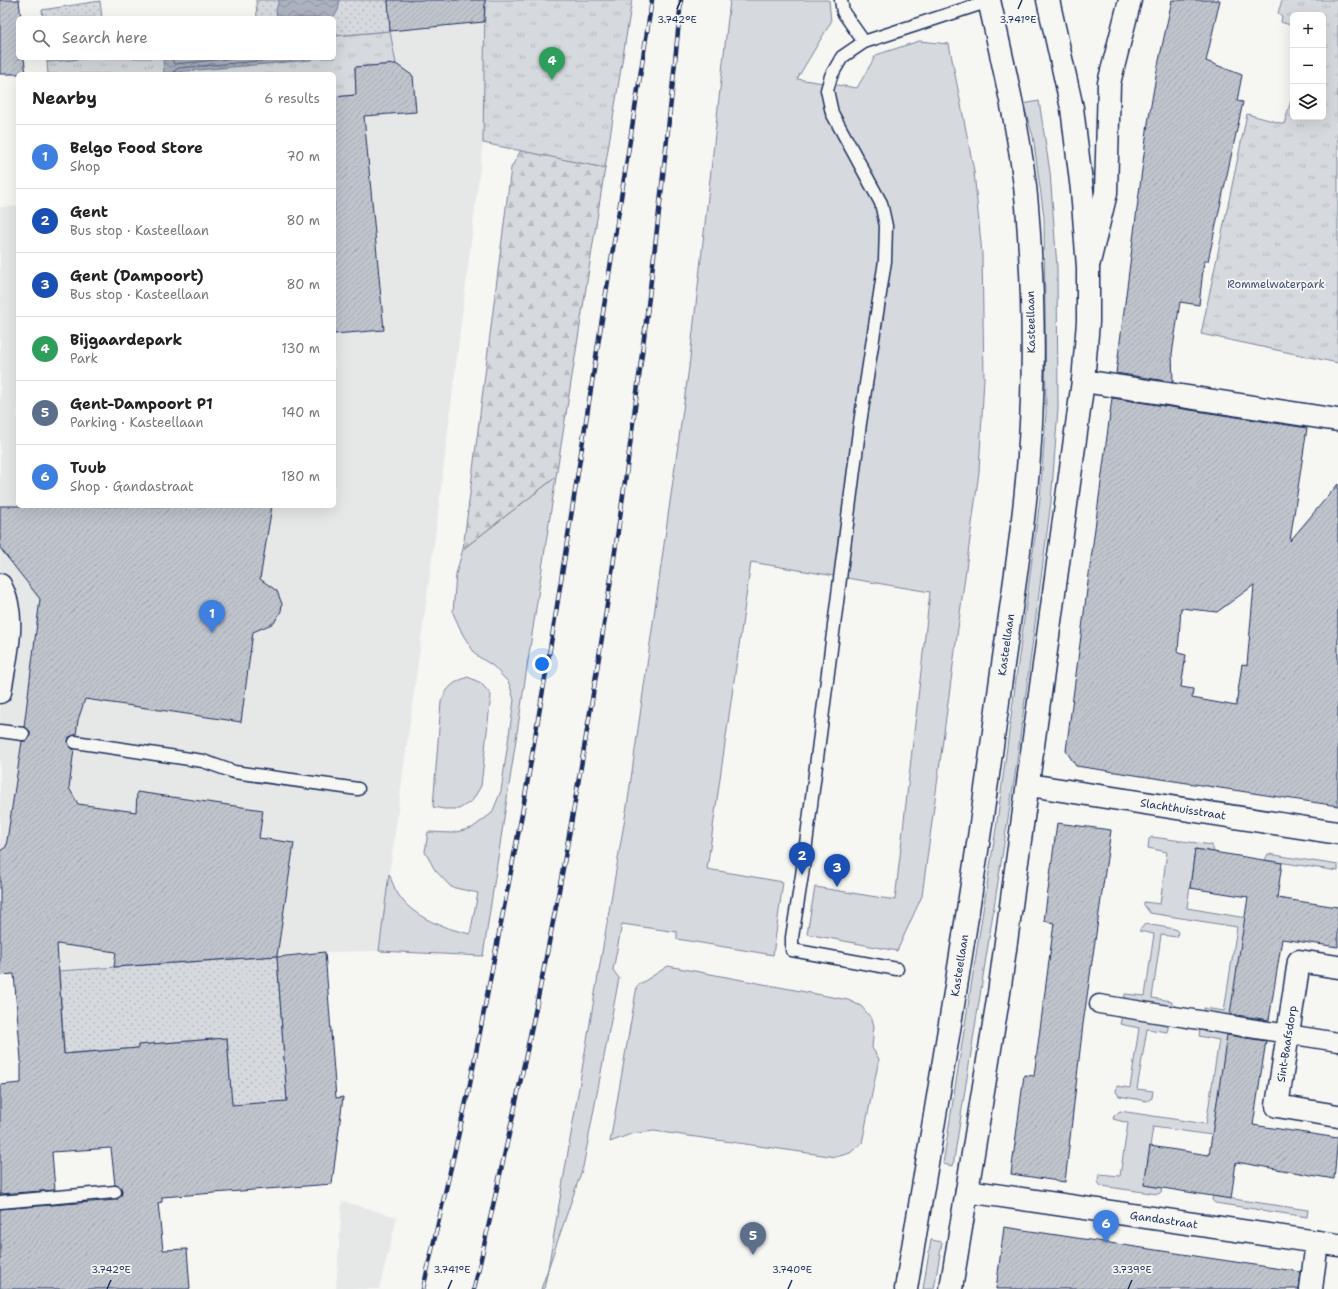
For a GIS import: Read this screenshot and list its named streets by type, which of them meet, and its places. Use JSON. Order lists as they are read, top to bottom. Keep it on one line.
{"streets":{"main road":["Kasteellaan","Slachthuisstraat","Sint-Baafsdorp","Gandastraat"]},"parks":["Rommelwaterpark"],"page":{"map_buttons":["+","−"],"search":"Search here","pins":["4","1","2","3","6","5"],"heading":["Nearby","6 results"],"list":[{"mark":"1","name":"Belgo Food Store","note":"Shop","value":"70 m"},{"mark":"2","name":"Gent","note":"Bus stop · Kasteellaan","value":"80 m"},{"mark":"3","name":"Gent (Dampoort)","note":"Bus stop · Kasteellaan","value":"80 m"},{"mark":"4","name":"Bijgaardepark","note":"Park","value":"130 m"},{"mark":"5","name":"Gent-Dampoort P1","note":"Parking · Kasteellaan","value":"140 m"},{"mark":"6","name":"Tuub","note":"Shop · Gandastraat","value":"180 m"}]},"coordinates":["3.742°E","3.741°E","3.740°E","3.739°E"]}
